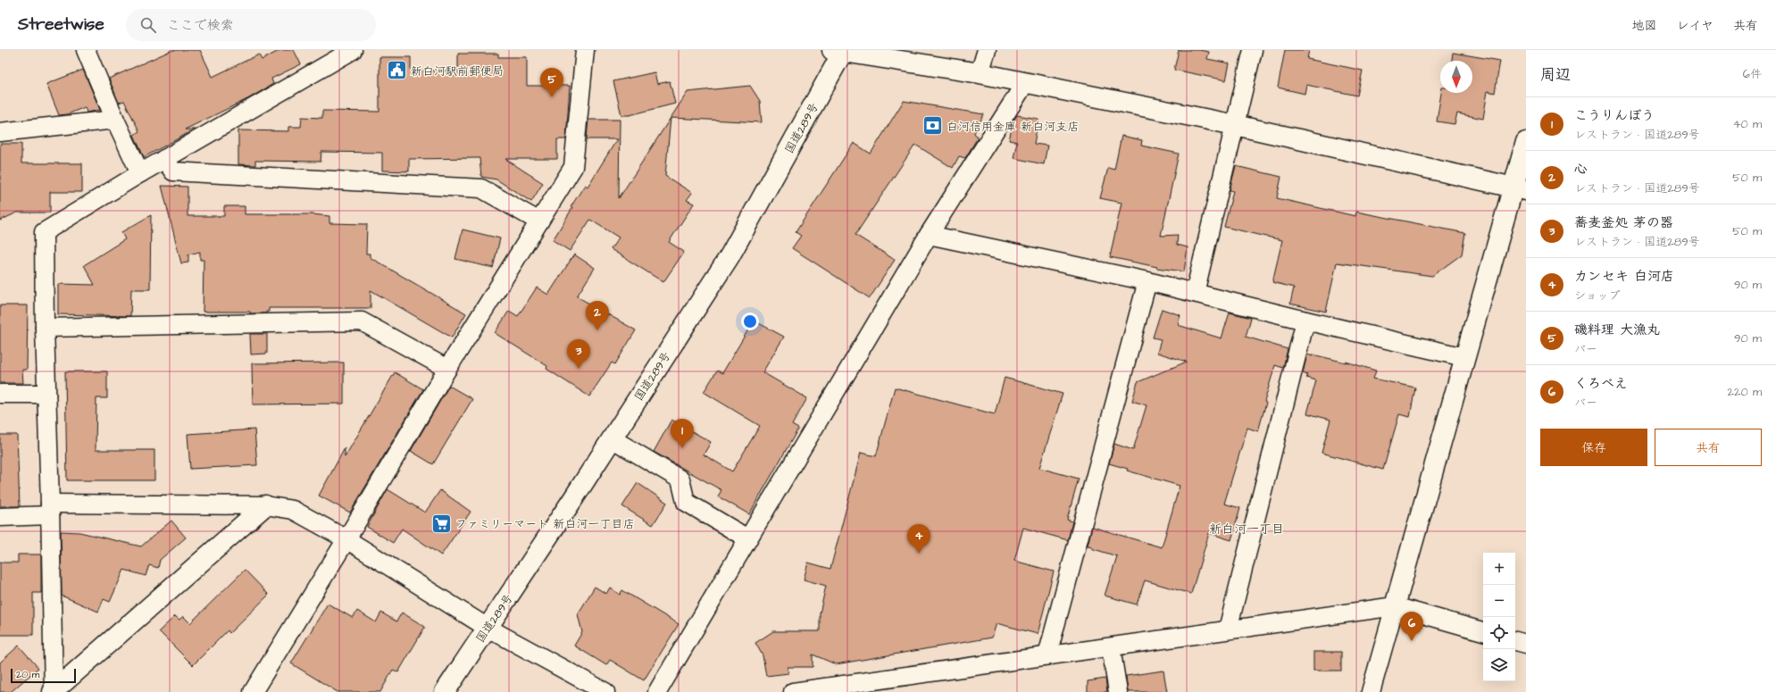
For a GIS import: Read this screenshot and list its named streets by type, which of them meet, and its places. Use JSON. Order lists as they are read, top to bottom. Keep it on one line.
{"streets":{"main road":["国道289号"]},"districts":["新白河一丁目"],"places":{"public building":["新白河駅前郵便局"],"bank":["白河信用金庫 新白河支店"],"supermarket":["ファミリーマート 新白河一丁目店"]},"scale_bar":"20 m","north":"bottom","page":{"header":"Streetwise","search":"ここで検索","nav":["地図","レイヤ","共有"],"heading":["周辺","6件"],"pins":["5","2","3","1","4","6"],"list":[{"mark":"1","name":"こうりんぼう","note":"レストラン · 国道289号","value":"40 m"},{"mark":"2","name":"心","note":"レストラン · 国道289号","value":"50 m"},{"mark":"3","name":"蕎麦釜処 茅の器","note":"レストラン · 国道289号","value":"50 m"},{"mark":"4","name":"カンセキ 白河店","note":"ショップ","value":"90 m"},{"mark":"5","name":"磯料理 大漁丸","note":"バー","value":"90 m"},{"mark":"6","name":"くろべえ","note":"バー","value":"220 m"}],"buttons":["保存","共有"],"map_buttons":["+","−"],"scale":"20 m"}}
